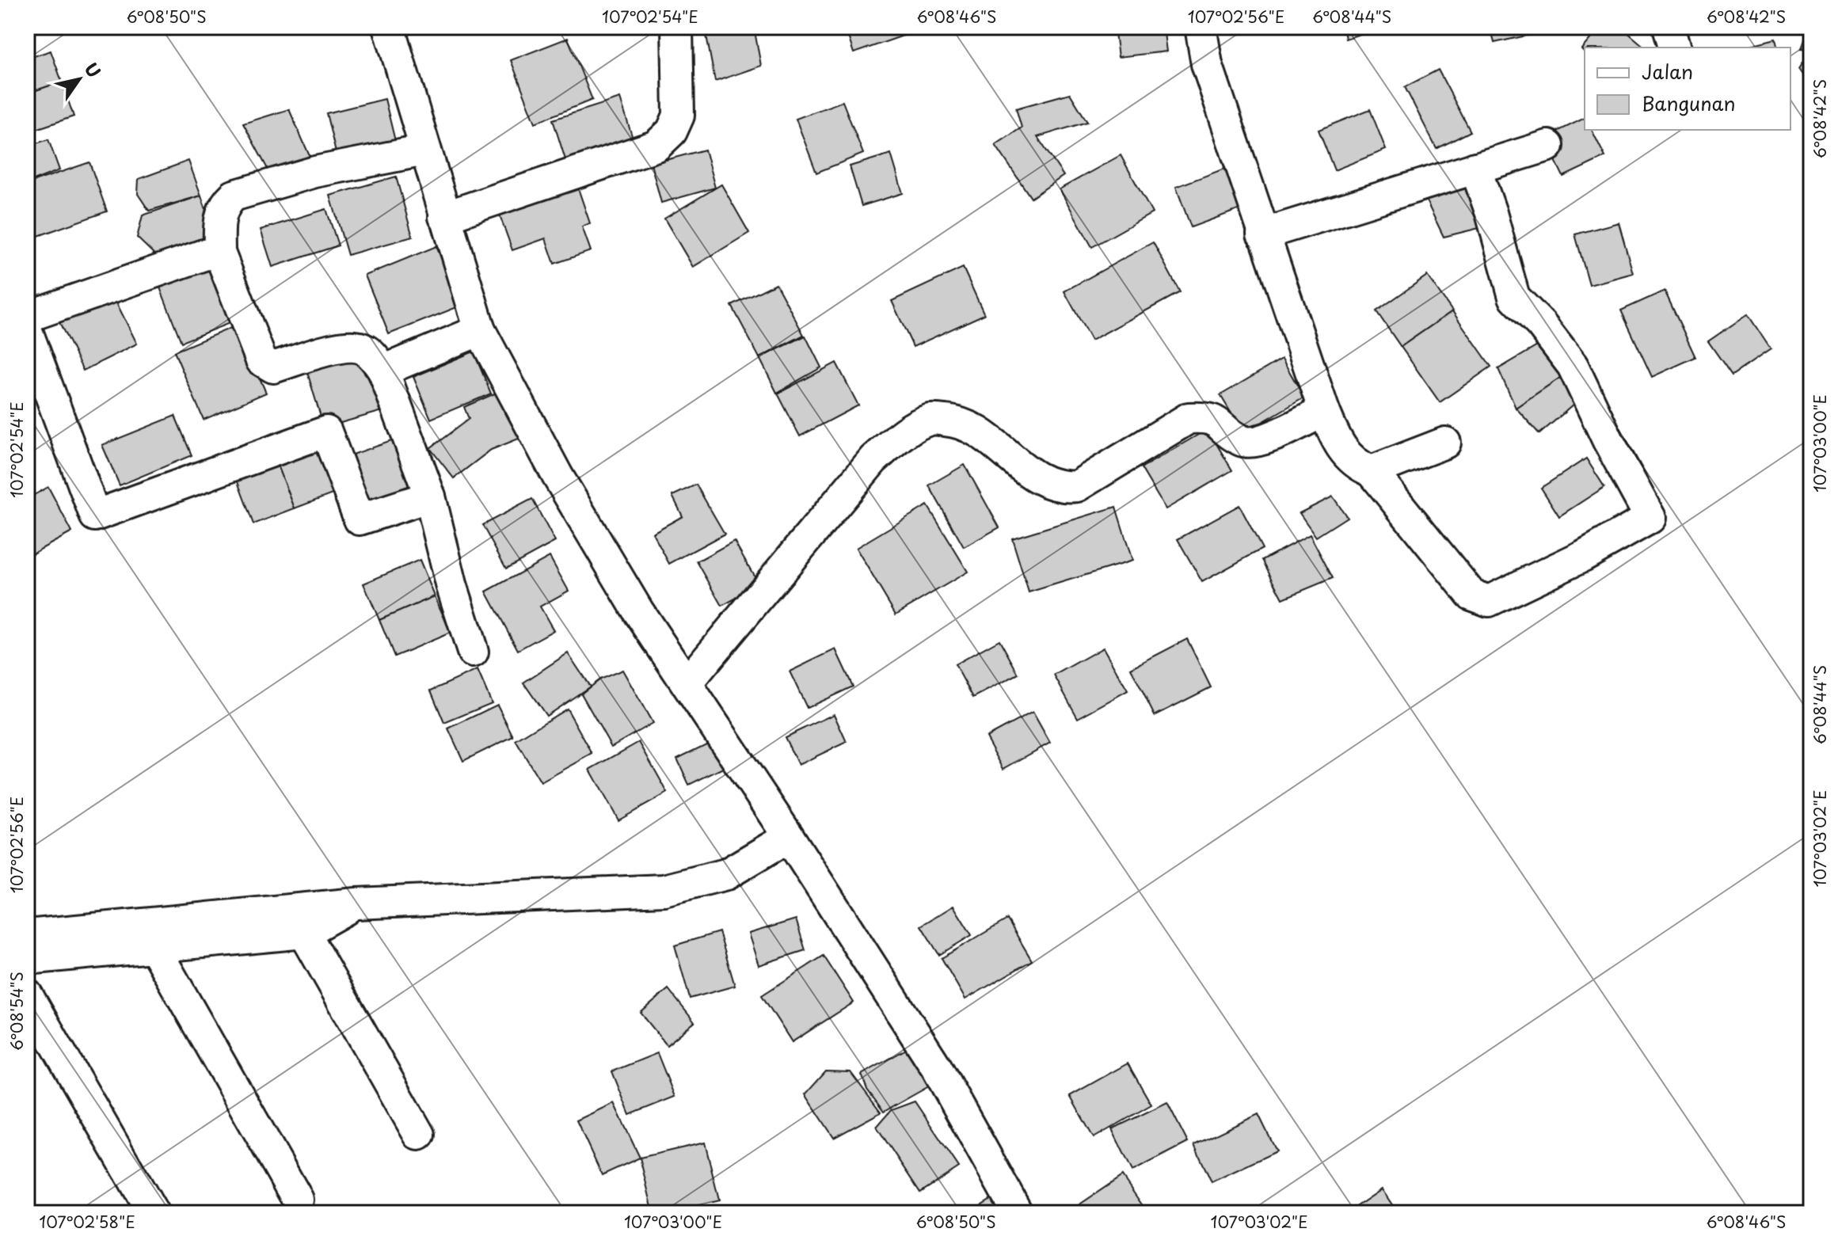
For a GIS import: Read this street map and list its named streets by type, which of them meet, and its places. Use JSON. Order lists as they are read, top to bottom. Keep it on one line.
{"legend":["Jalan","Bangunan"],"north":"top right","coordinates":["6°08'50\"S","107°02'54\"E","6°08'46\"S","107°02'56\"E","6°08'44\"S","6°08'42\"S","107°03'00\"E","107°03'02\"E","6°08'54\"S","107°02'58\"E"]}
